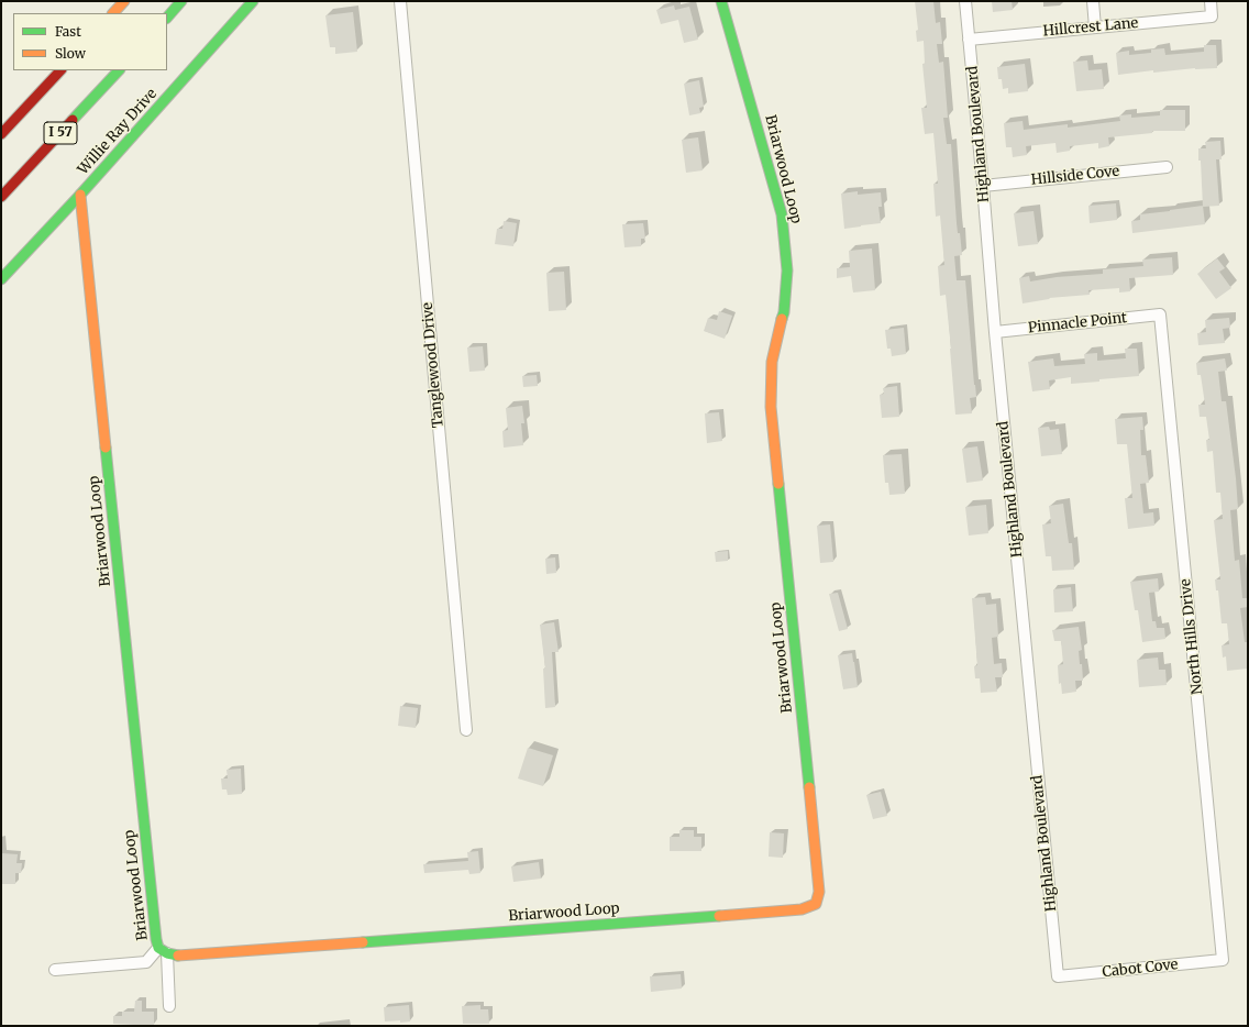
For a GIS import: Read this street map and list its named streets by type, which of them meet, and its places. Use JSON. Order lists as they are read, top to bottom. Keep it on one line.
{"streets":{"main road":["Willie Ray Drive","I 57","Briarwood Loop"],"street":["Hillcrest Lane","Highland Boulevard","Hillside Cove","Pinnacle Point","Tanglewood Drive","North Hills Drive","Cabot Cove"]},"crossings":[["Hillcrest Lane","Highland Boulevard"],["Willie Ray Drive","Briarwood Loop"],["Highland Boulevard","Hillside Cove"],["Highland Boulevard","Pinnacle Point"],["Highland Boulevard","Cabot Cove"],["Pinnacle Point","North Hills Drive"],["North Hills Drive","Cabot Cove"]],"legend":["Fast","Slow"]}
